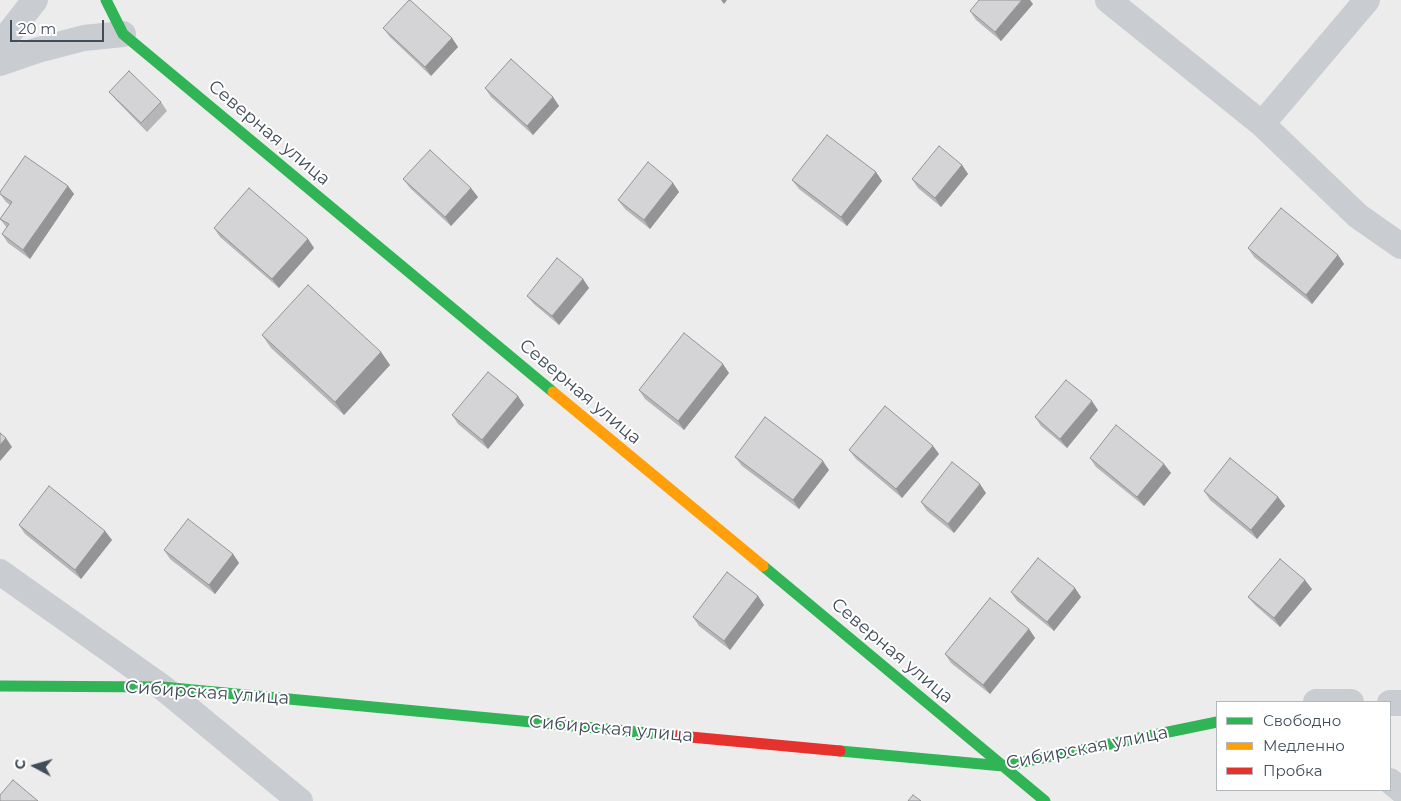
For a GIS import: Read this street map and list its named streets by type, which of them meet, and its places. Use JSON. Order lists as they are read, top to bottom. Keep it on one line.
{"streets":{"street":["Северная улица","Сибирская улица"]},"crossings":[["Северная улица","Сибирская улица"]],"legend":["Свободно","Медленно","Пробка"],"scale_bar":"20 m","north":"left"}
